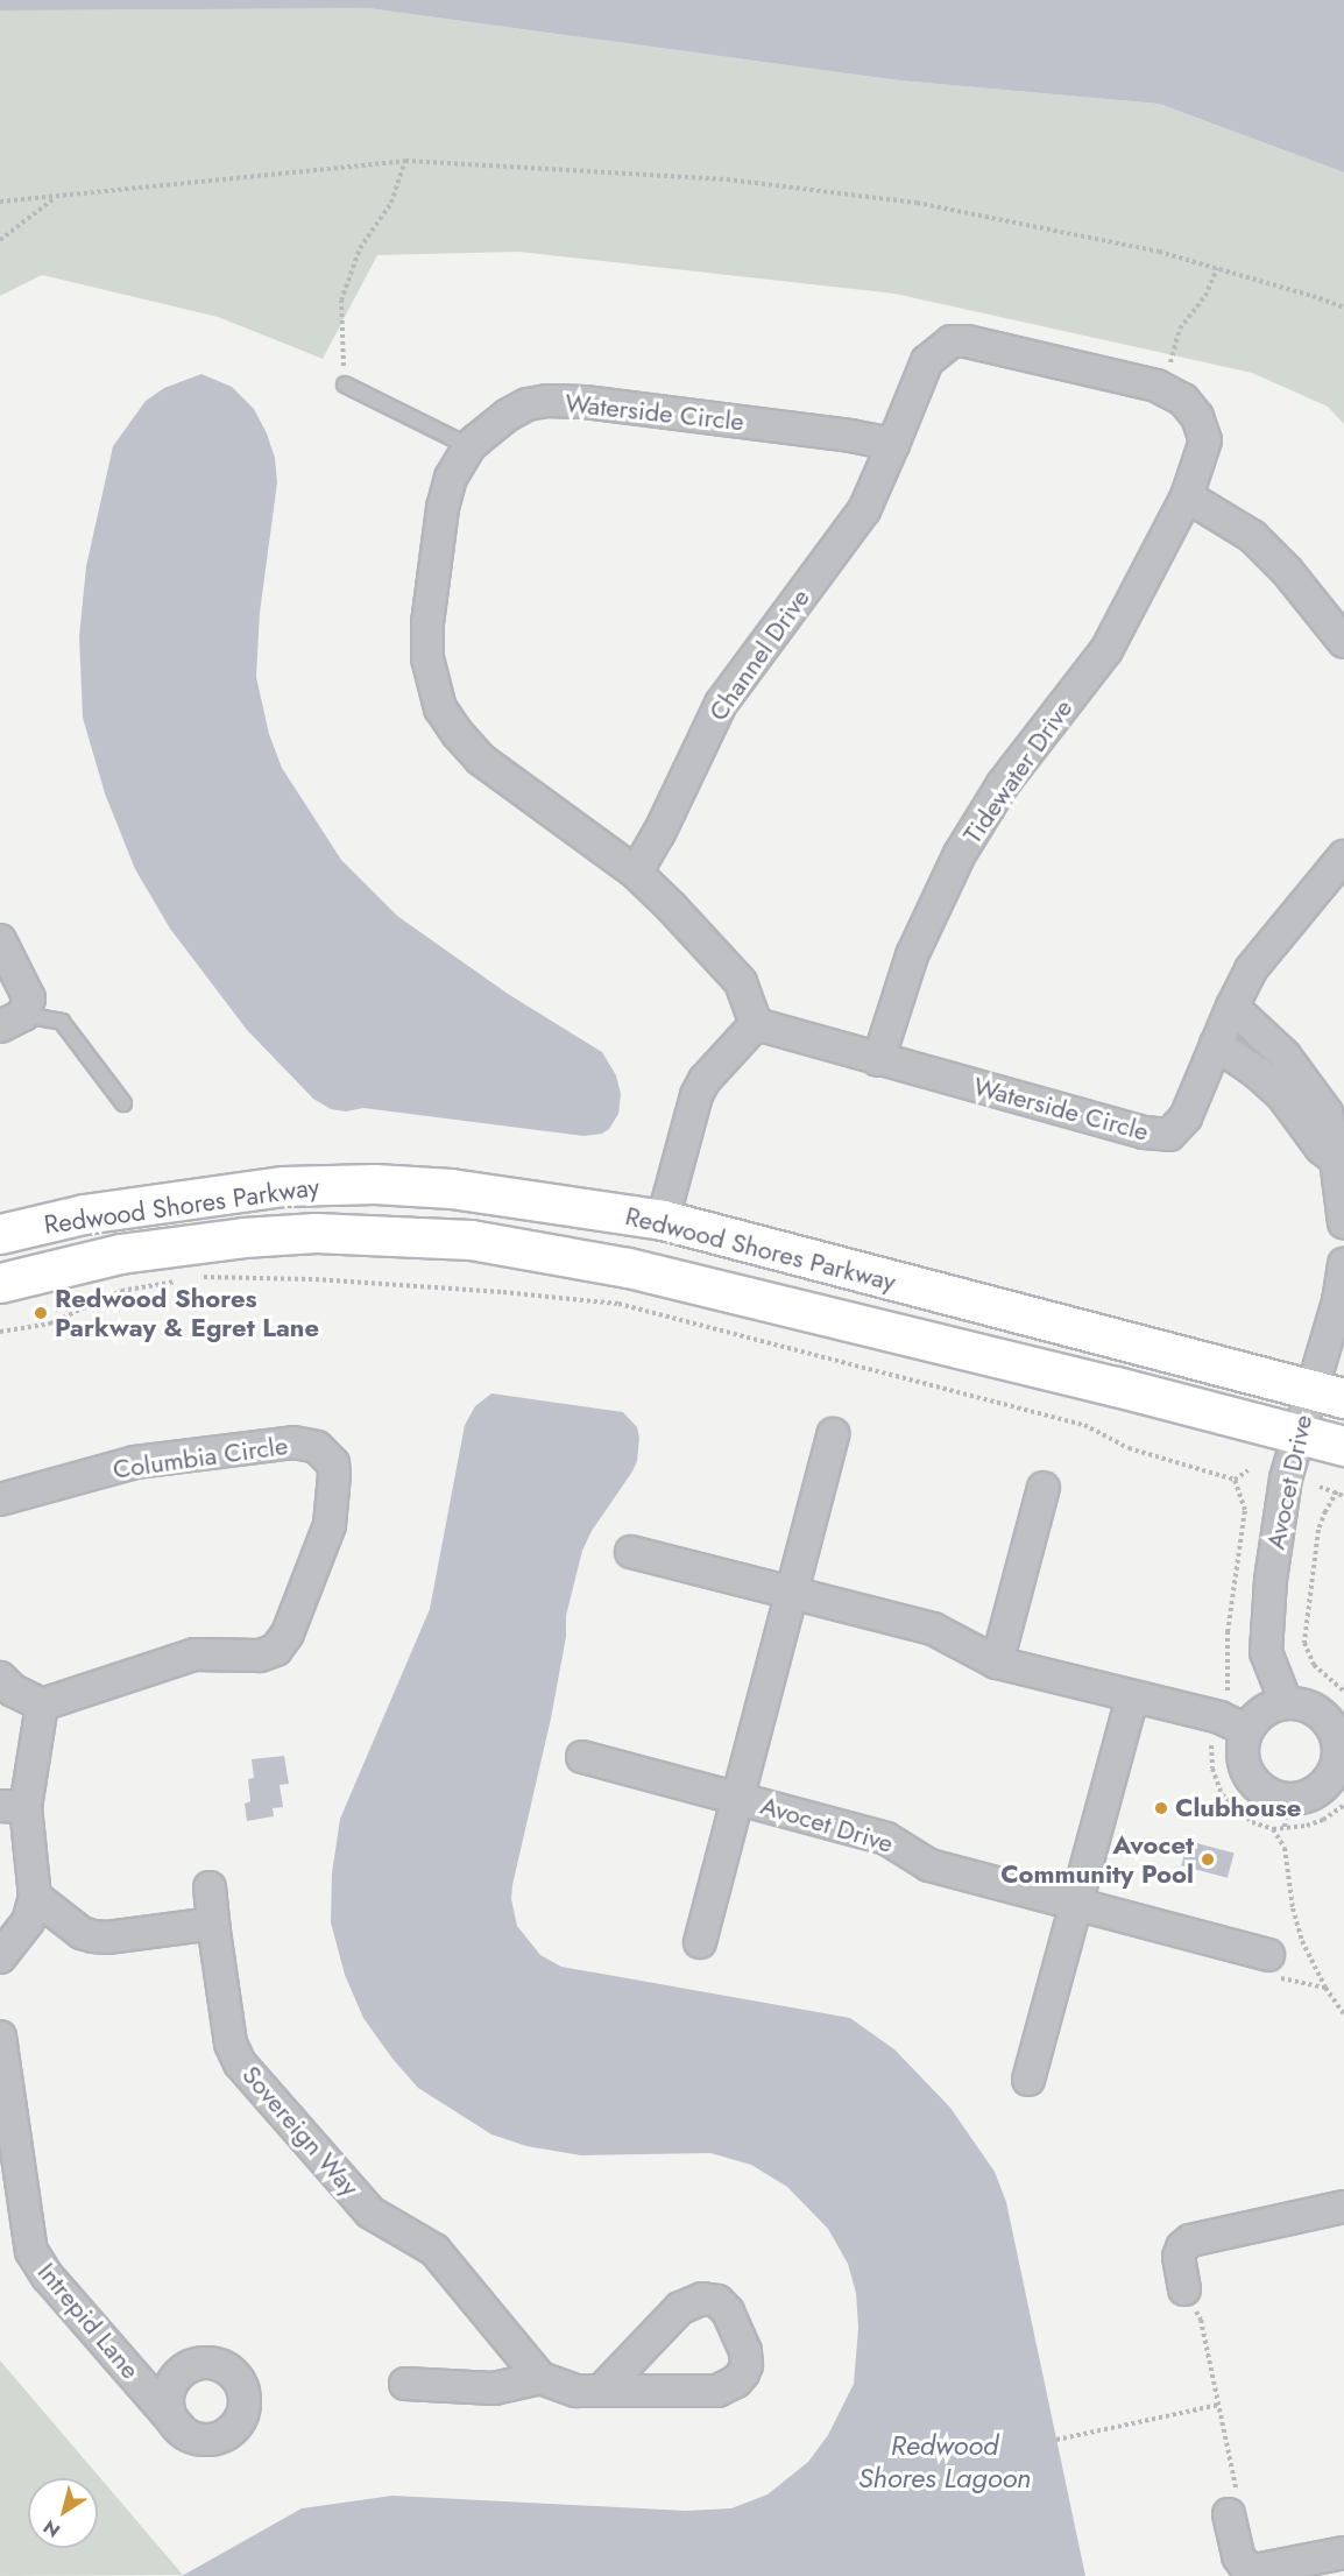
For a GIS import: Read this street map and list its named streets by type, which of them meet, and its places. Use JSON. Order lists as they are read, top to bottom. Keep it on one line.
{"streets":{"main road":["Redwood Shores Parkway"],"street":["Waterside Circle","Channel Drive","Tidewater Drive","Columbia Circle","Avocet Drive","Sovereign Way","Intrepid Lane"]},"crossings":[["Waterside Circle","Channel Drive"],["Waterside Circle","Tidewater Drive"],["Redwood Shores Parkway","Avocet Drive"]],"water":["Redwood Shores Lagoon"],"places":["Redwood Shores Parkway & Egret Lane","Clubhouse","Avocet Community Pool"],"north":"bottom left"}
